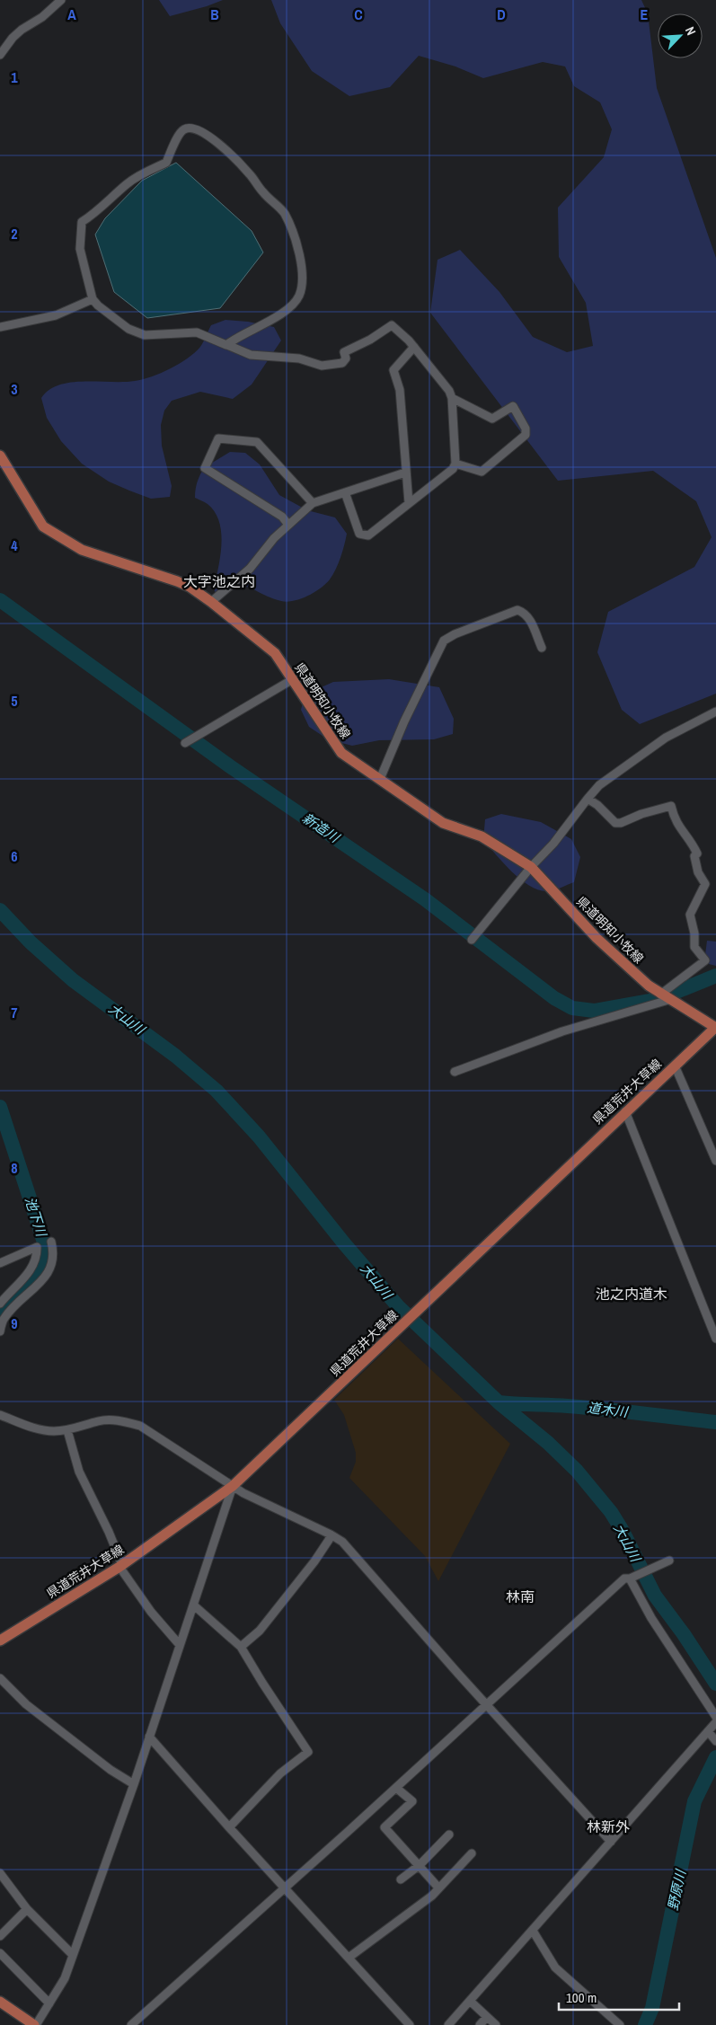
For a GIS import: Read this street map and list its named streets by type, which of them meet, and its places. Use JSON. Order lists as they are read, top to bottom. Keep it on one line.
{"streets":{"main road":["県道明知小牧線","県道荒井大草線"]},"crossings":[["県道明知小牧線","県道荒井大草線"]],"districts":["大字池之内","池之内道木","林南","林新外"],"water":["新造川","大山川","池下川","道木川","野原川"],"scale_bar":"100 m","north":"top right","grid":{"columns":["A","B","C","D","E"],"rows":["1","2","3","4","5","6","7","8","9"]}}
